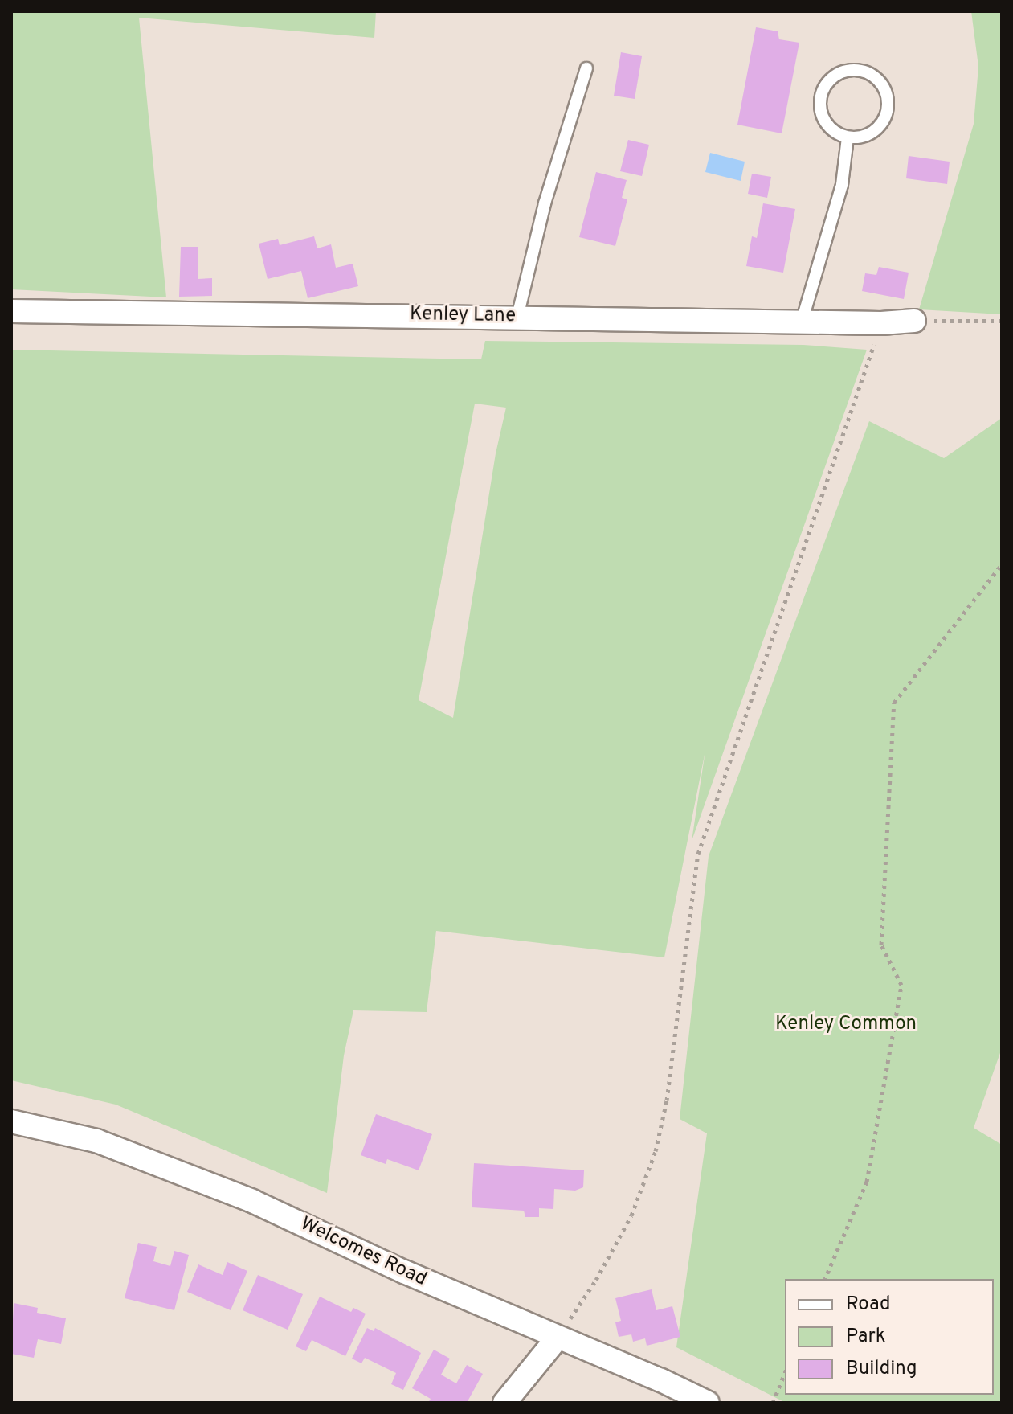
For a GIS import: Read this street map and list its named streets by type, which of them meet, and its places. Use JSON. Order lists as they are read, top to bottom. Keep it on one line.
{"streets":{"street":["Kenley Lane","Welcomes Road"]},"parks":["Kenley Common"],"legend":["Road","Park","Building"]}
